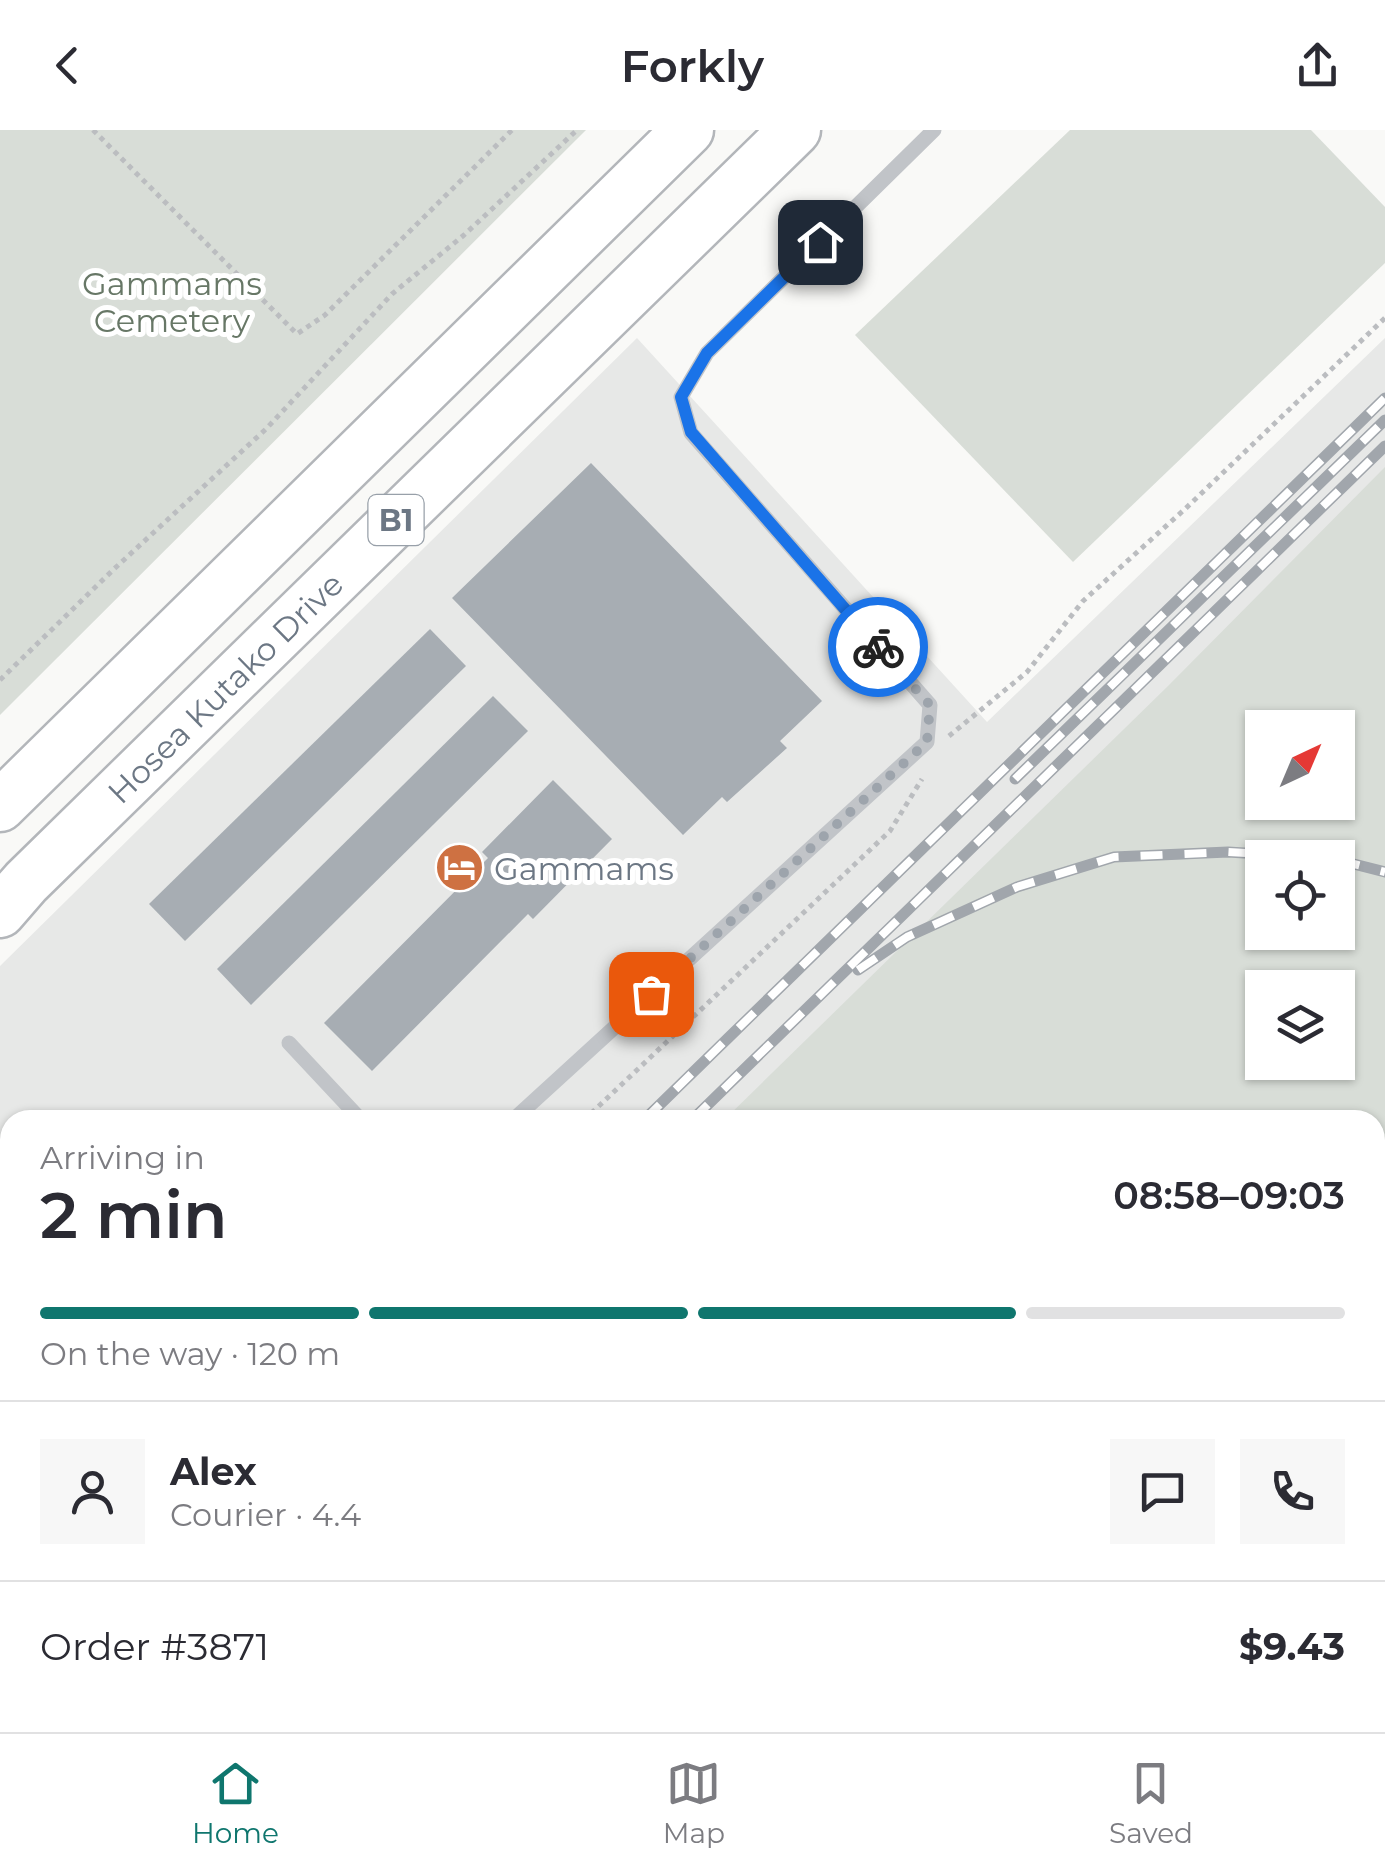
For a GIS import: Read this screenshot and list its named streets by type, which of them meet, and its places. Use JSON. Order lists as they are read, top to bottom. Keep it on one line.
{"streets":{"main road":["B1","Hosea Kutako Drive"]},"parks":["Gammams Cemetery"],"places":{"hotel":["Gammams"]},"north":"top right","page":{"header":"Forkly","heading":["2 min","Arriving in","08:58–09:03"],"panel":["Alex","Courier · 4.4","Order #3871","$9.43"],"bar":"On the way · 120 m","tabs":["Home","Map","Saved"]}}
